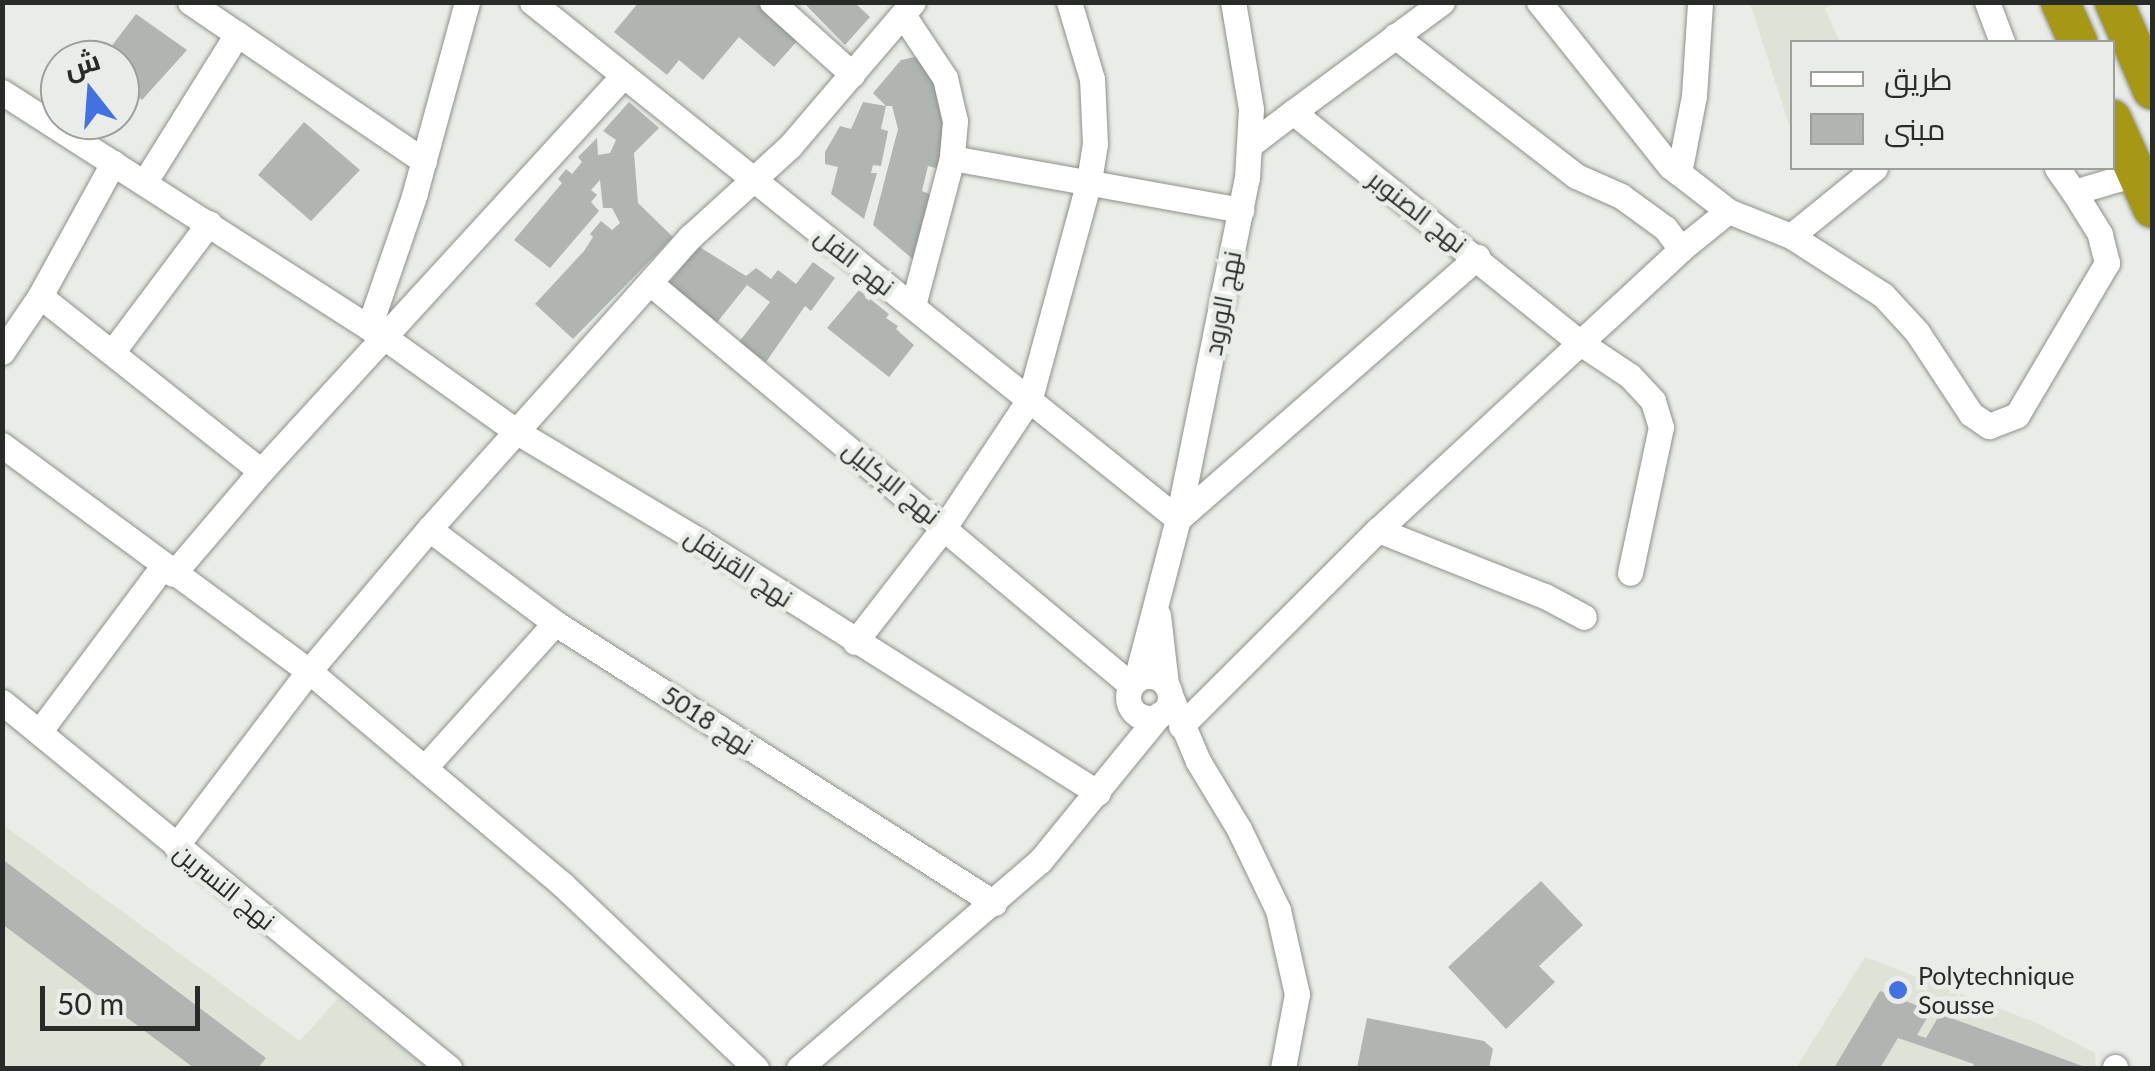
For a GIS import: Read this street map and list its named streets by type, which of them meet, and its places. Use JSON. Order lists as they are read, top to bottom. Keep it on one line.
{"streets":{"street":["نهج الصنوبر","نهج الفل","نهج الورود","نهج الإكليل","نهج القرنفل","نهج 5018","نهج النسرين"]},"crossings":[["نهج الفل","نهج الورود"],["نهج الورود","نهج الإكليل"]],"places":["Polytechnique Sousse"],"legend":["طريق","مبنى"],"scale_bar":"50 m","north":"top"}
